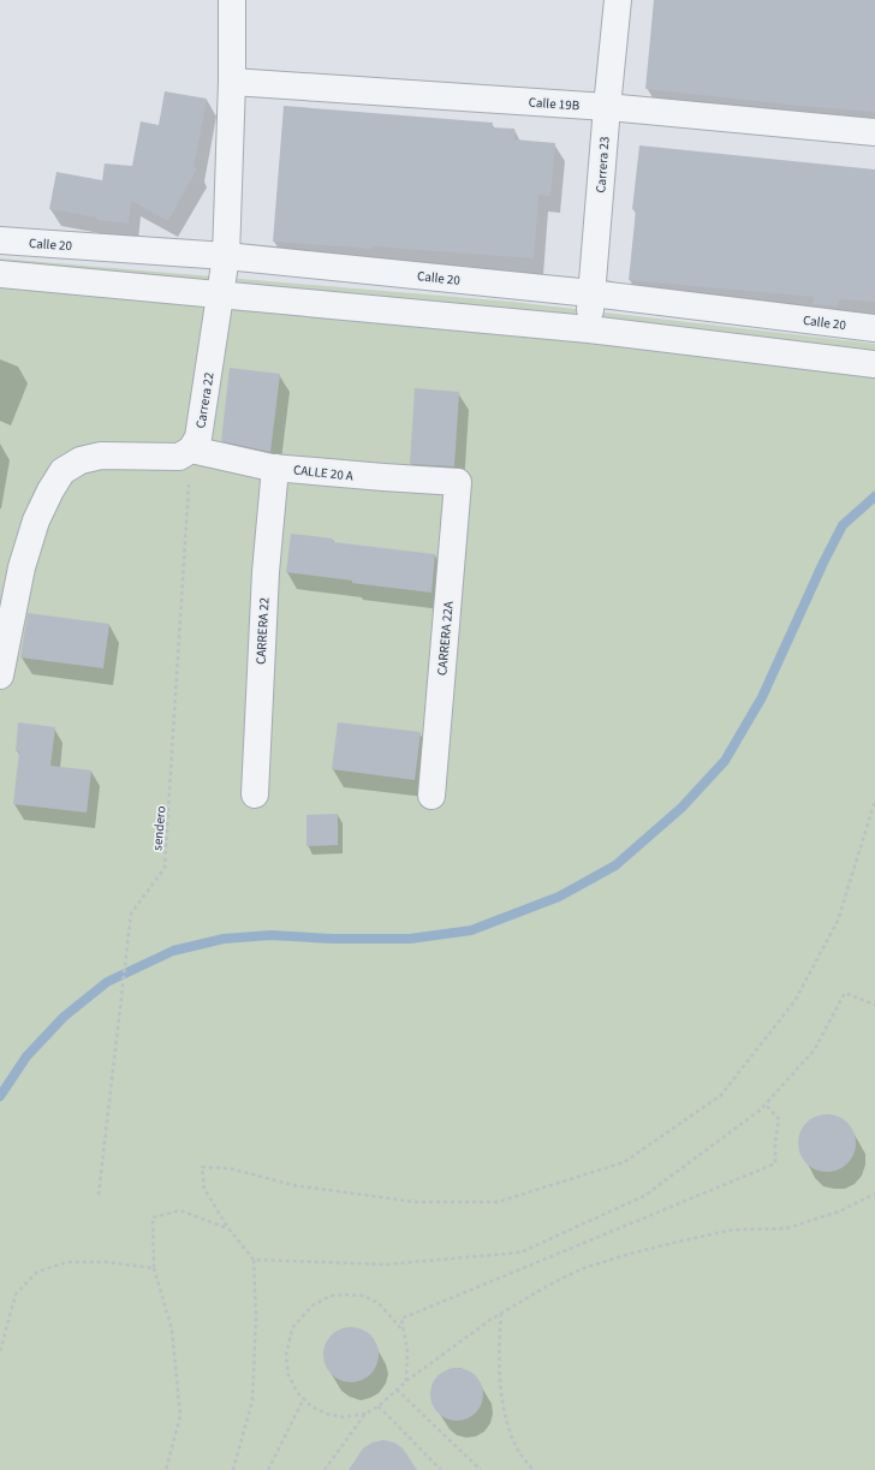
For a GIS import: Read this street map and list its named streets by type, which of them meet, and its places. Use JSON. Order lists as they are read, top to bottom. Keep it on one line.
{"streets":{"street":["Calle 19B","Carrera 23","Calle 20","Carrera 22","CALLE 20 A","CARRERA 22","CARRERA 22A"],"path":["sendero"]},"crossings":[["Calle 19B","Carrera 23"],["Calle 19B","Carrera 22"],["Carrera 23","Calle 20"],["Calle 20","Carrera 22"],["Carrera 22","CALLE 20 A"],["Carrera 22","sendero"],["CALLE 20 A","CARRERA 22"],["CALLE 20 A","CARRERA 22A"],["CALLE 20 A","sendero"]]}
